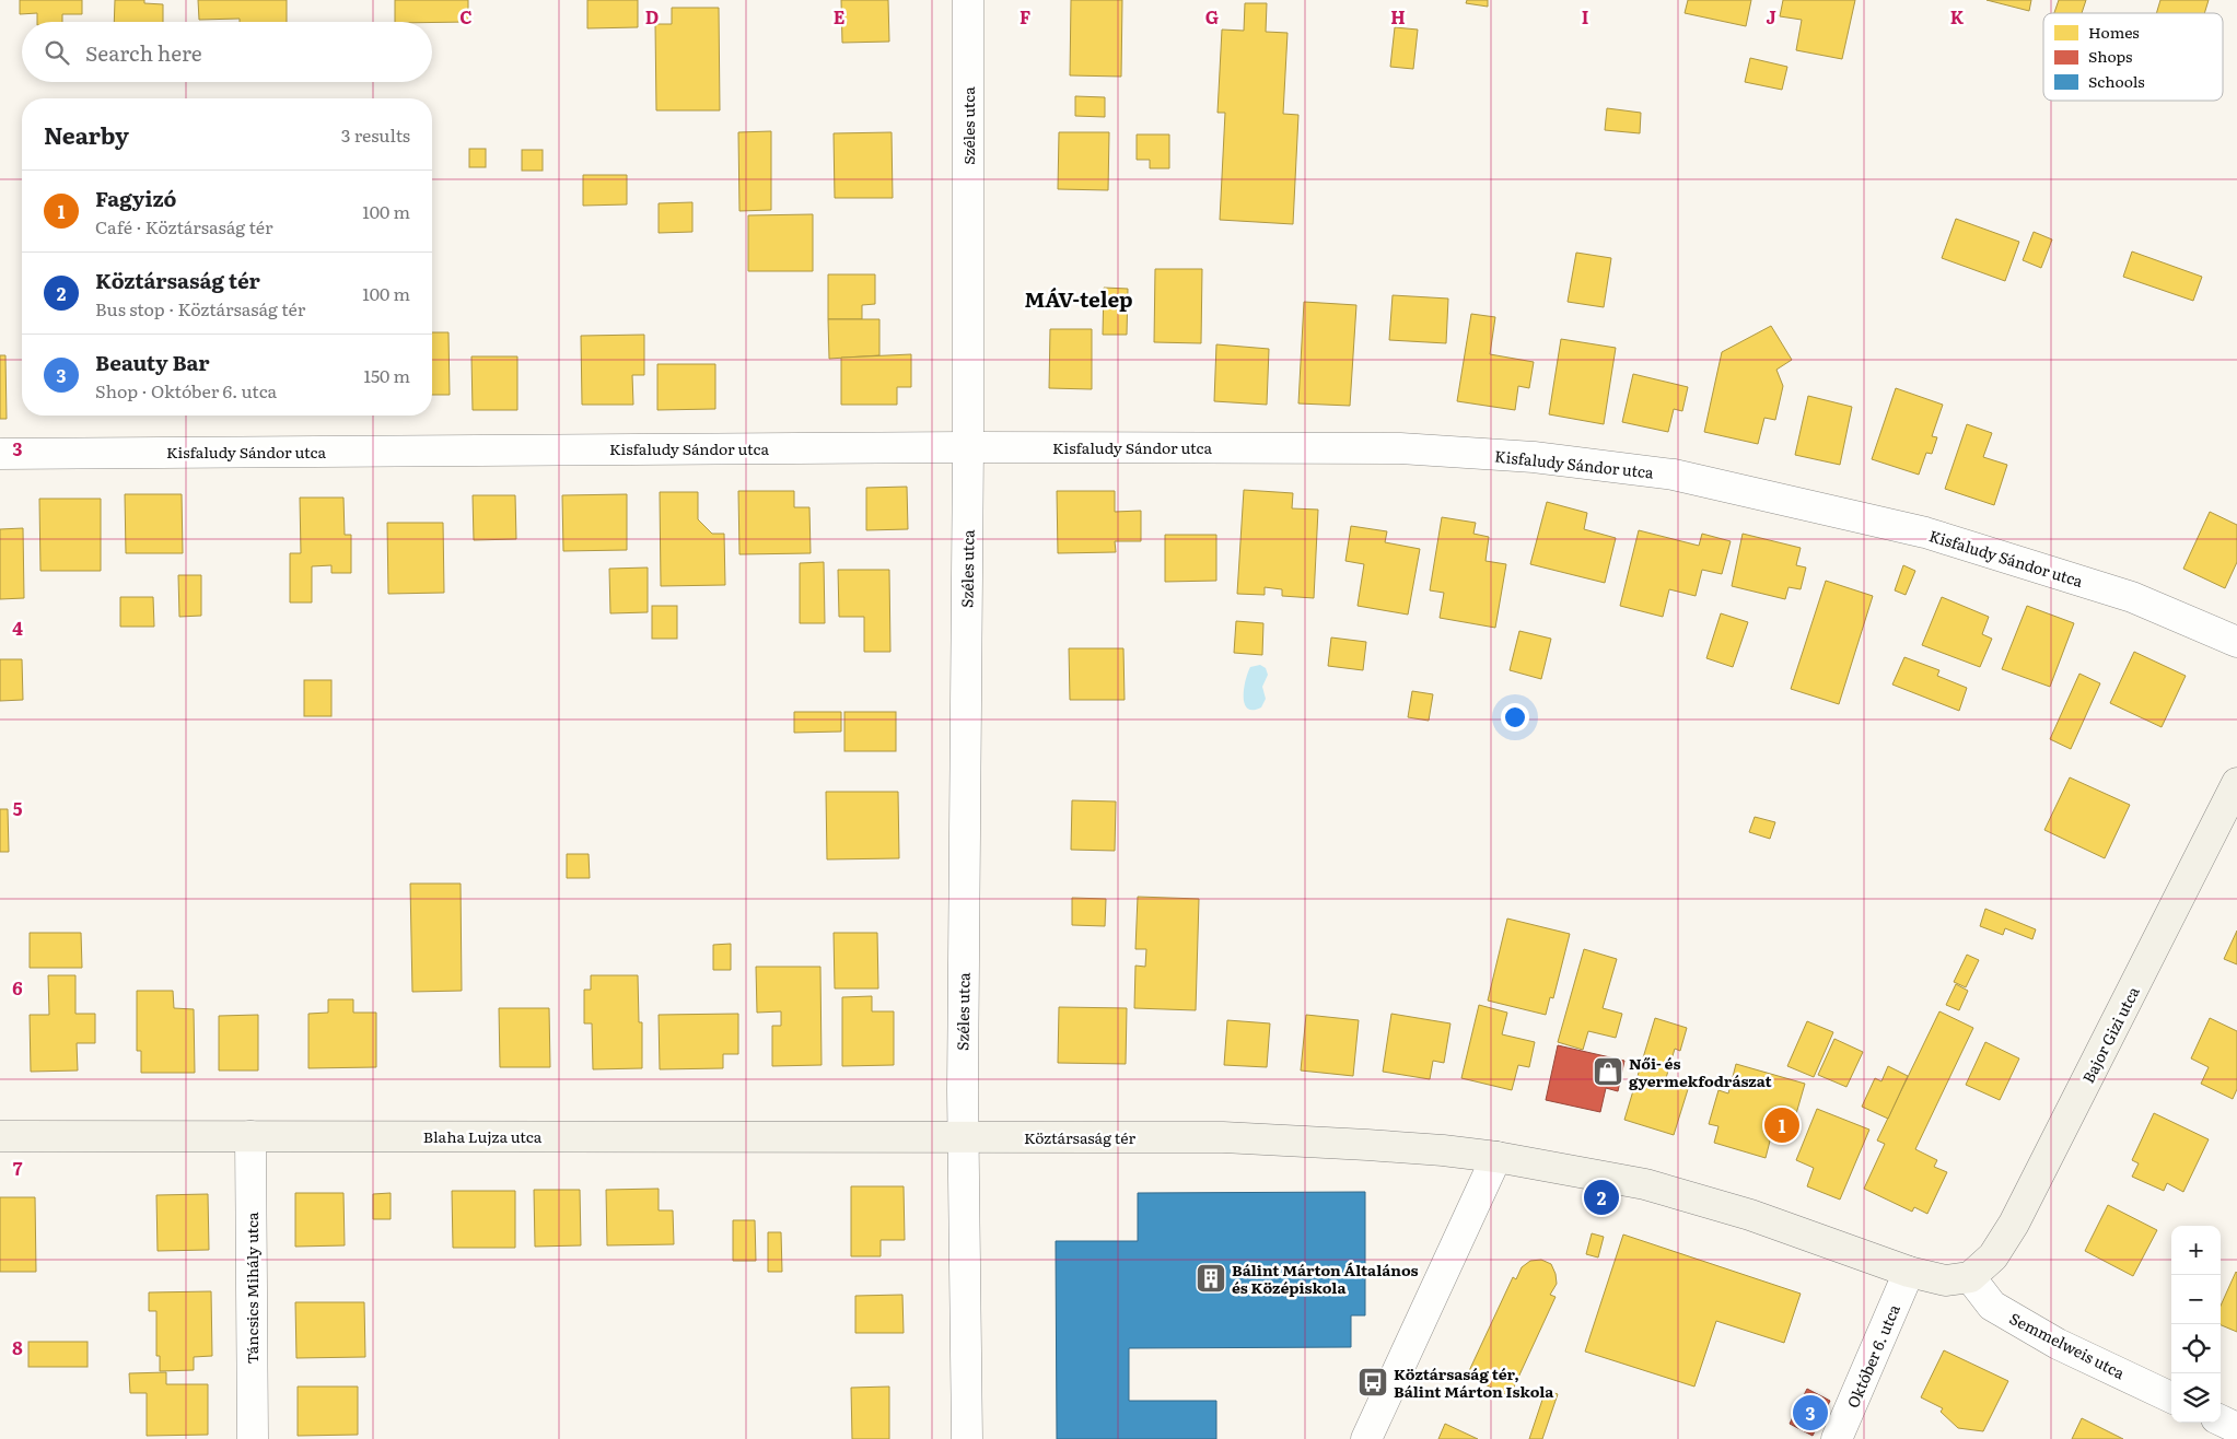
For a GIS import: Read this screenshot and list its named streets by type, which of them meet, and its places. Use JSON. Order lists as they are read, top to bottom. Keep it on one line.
{"streets":{"street":["Széles utca","Kisfaludy Sándor utca","Bajor Gizi utca","Blaha Lujza utca","Köztársaság tér","Táncsics Mihály utca","Semmelweis utca","Október 6. utca"]},"crossings":[["Széles utca","Kisfaludy Sándor utca"],["Széles utca","Blaha Lujza utca"],["Széles utca","Köztársaság tér"],["Bajor Gizi utca","Semmelweis utca"],["Blaha Lujza utca","Köztársaság tér"],["Blaha Lujza utca","Táncsics Mihály utca"],["Köztársaság tér","Október 6. utca"]],"districts":["MÁV-telep"],"places":{"shop":["Női- és gyermekfodrászat"],"building":["Bálint Márton Általános és Középiskola"],"bus stop":["Köztársaság tér, Bálint Márton Iskola"]},"legend":["Homes","Shops","Schools"],"page":{"search":"Search here","heading":["Nearby","3 results"],"list":[{"mark":"1","name":"Fagyizó","note":"Café · Köztársaság tér","value":"100 m"},{"mark":"2","name":"Köztársaság tér","note":"Bus stop · Köztársaság tér","value":"100 m"},{"mark":"3","name":"Beauty Bar","note":"Shop · Október 6. utca","value":"150 m"}],"pins":["1","2","3"],"map_buttons":["+","−"]},"grid":{"columns":["C","D","E","F","G","H","I","J","K"],"rows":["3","4","5","6","7","8"]}}
